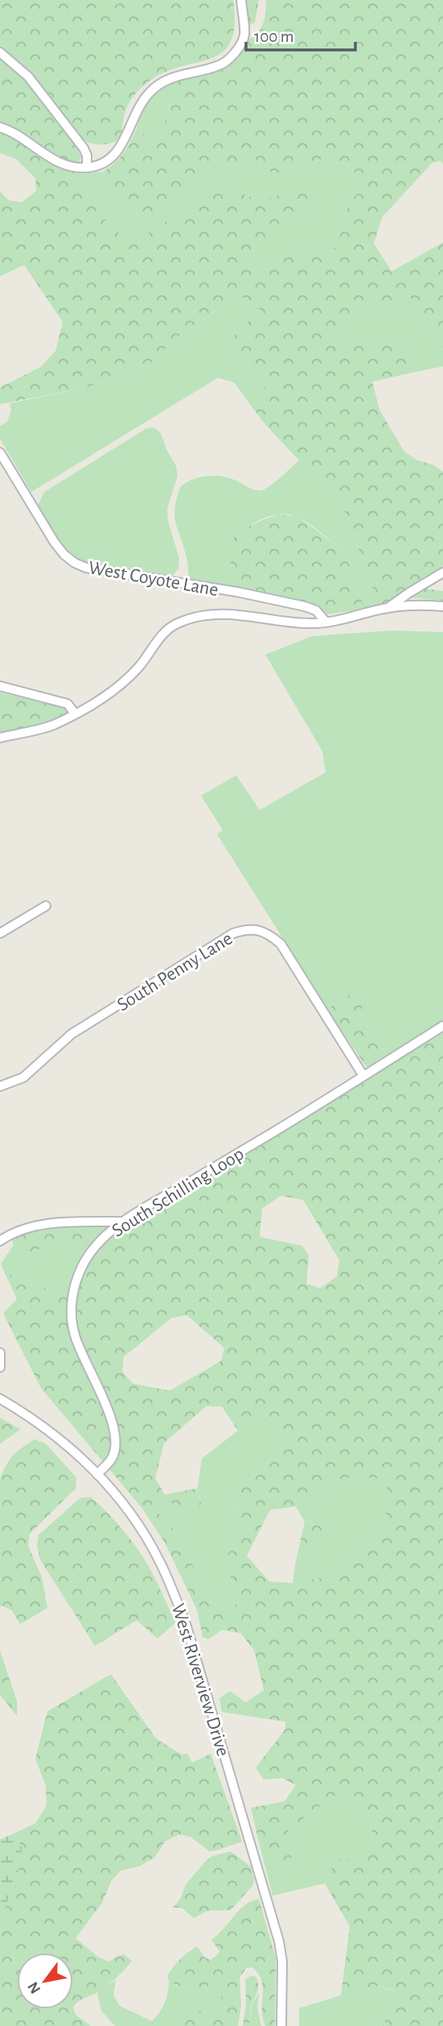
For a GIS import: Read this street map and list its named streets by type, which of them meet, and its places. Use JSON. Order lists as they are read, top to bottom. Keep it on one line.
{"streets":{"street":["West Coyote Lane","South Penny Lane","South Schilling Loop","West Riverview Drive"]},"crossings":[["South Penny Lane","South Schilling Loop"],["South Schilling Loop","West Riverview Drive"]],"scale_bar":"100 m","north":"bottom left"}
